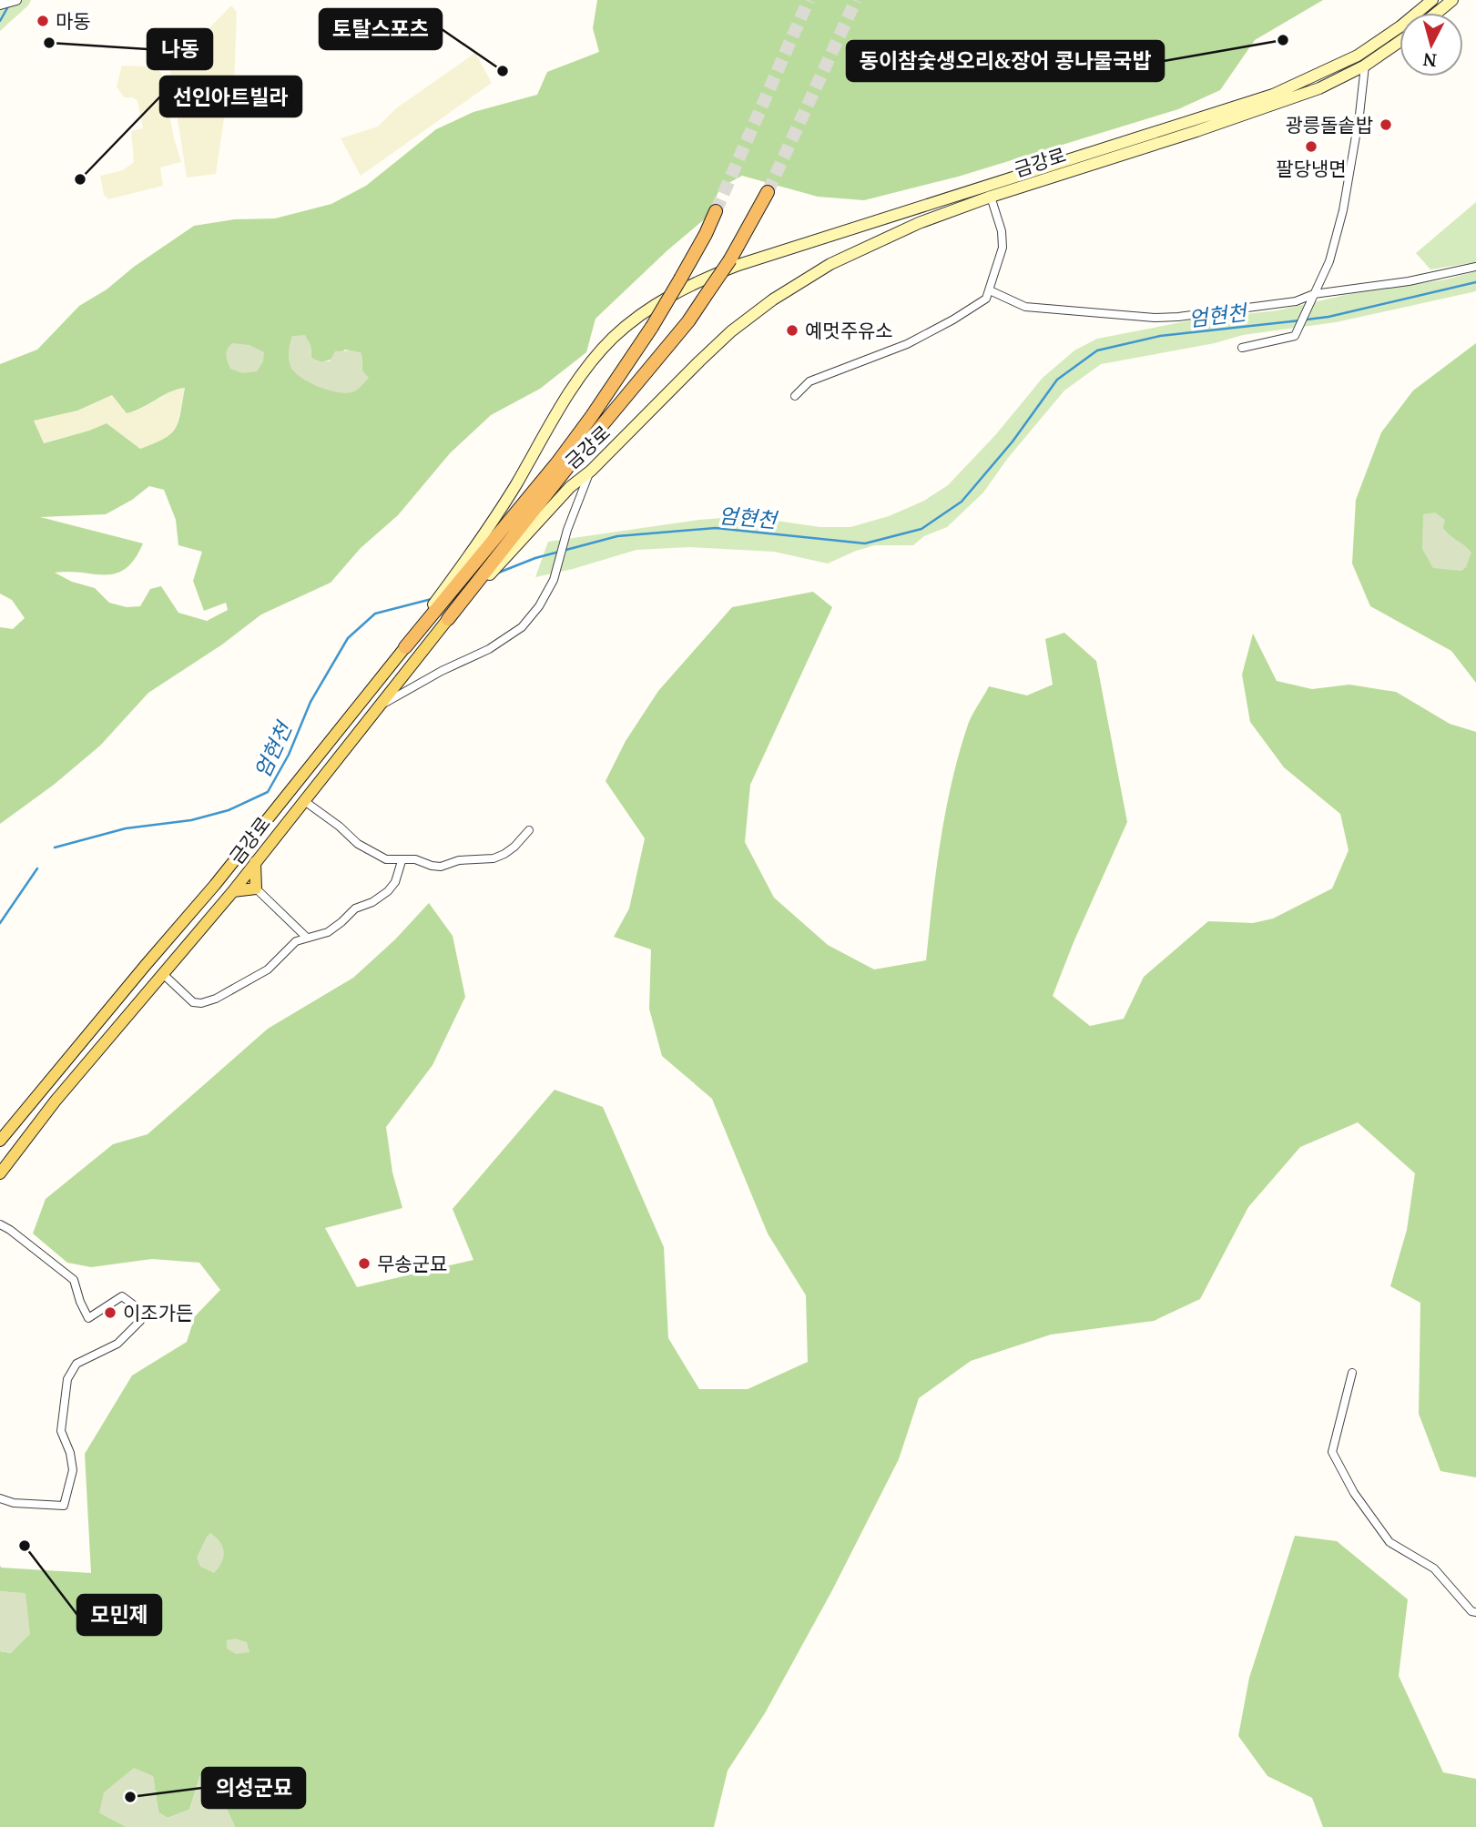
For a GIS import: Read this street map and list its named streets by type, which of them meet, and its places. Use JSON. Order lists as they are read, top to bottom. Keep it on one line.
{"streets":{"main road":["금강로"]},"water":["엄현천"],"places":["마동","동이참숯생오리&장어 콩나물국밥","나동","토탈스포츠","광릉돌솥밥","팔당냉면","선인아트빌라","예멋주유소","무송군묘","이조가든","모민제","의성군묘"],"north":"bottom"}
